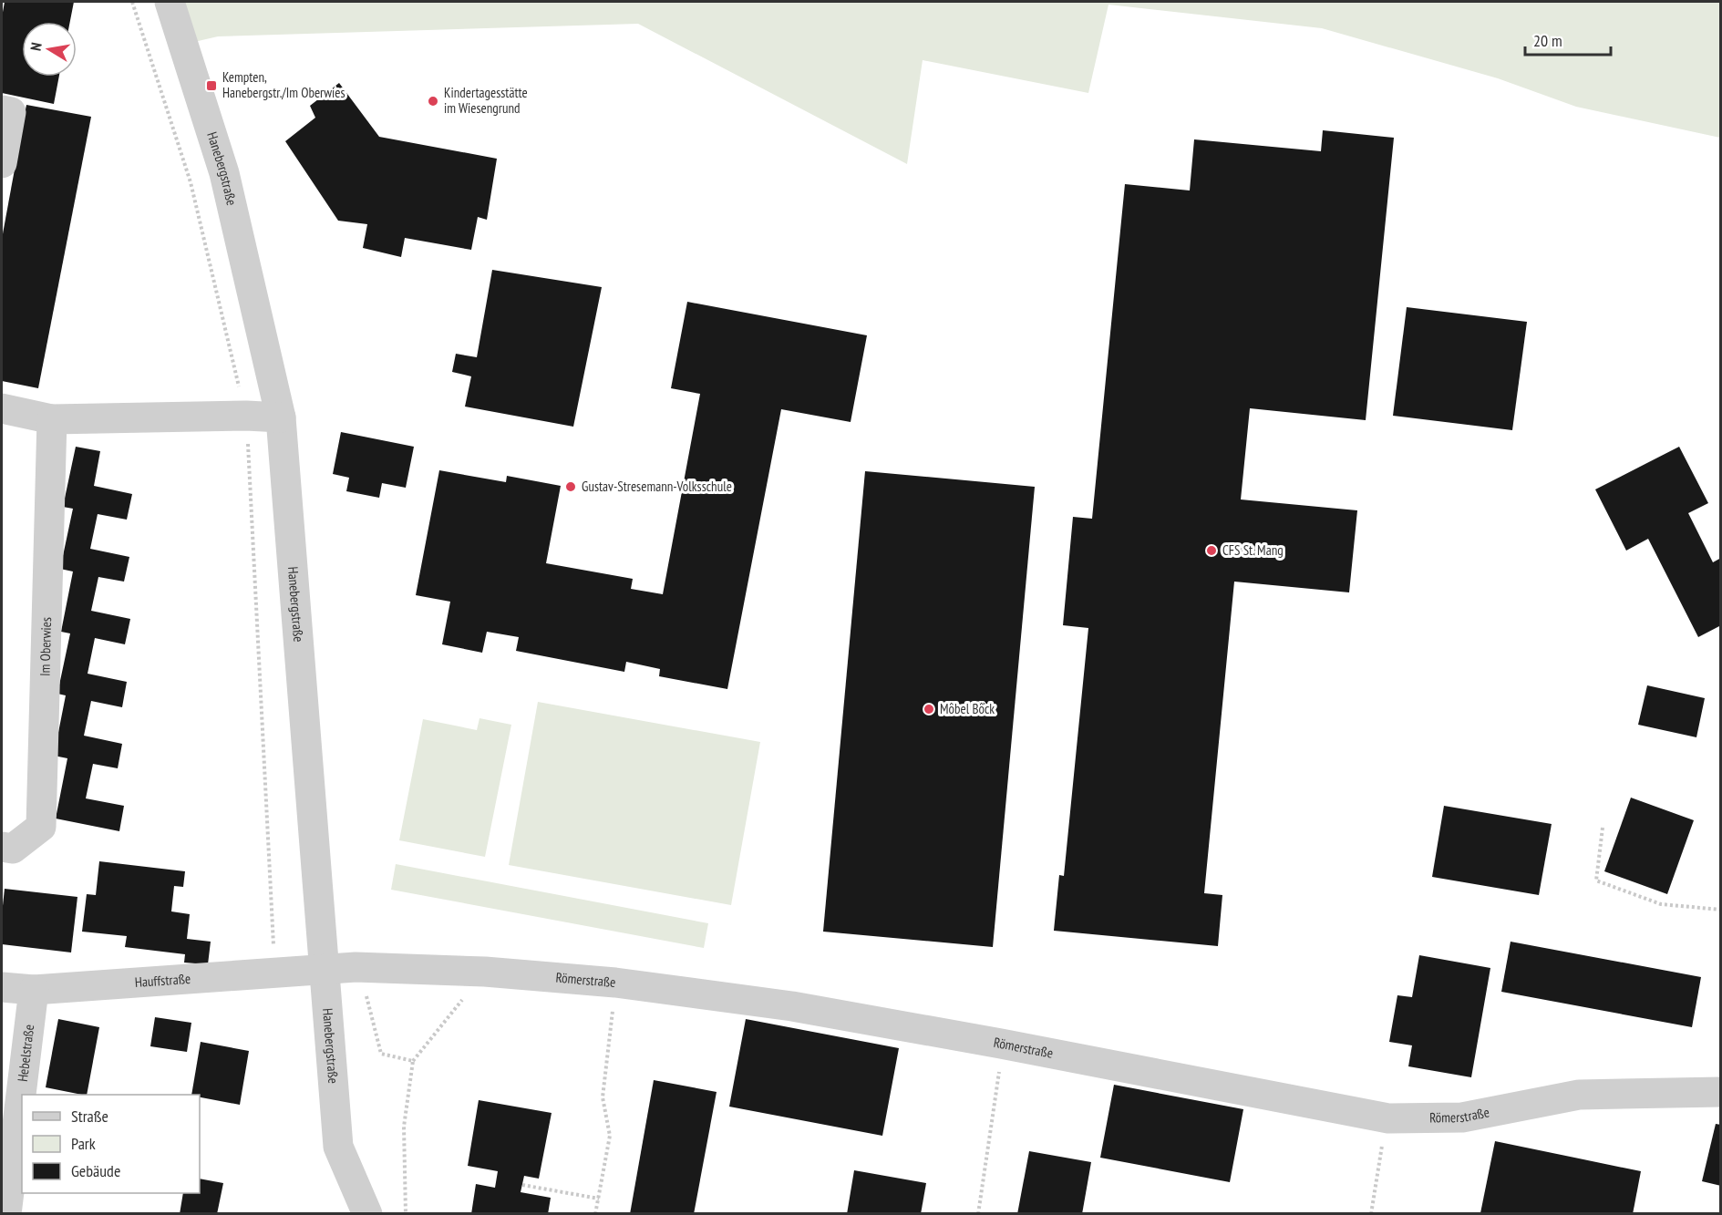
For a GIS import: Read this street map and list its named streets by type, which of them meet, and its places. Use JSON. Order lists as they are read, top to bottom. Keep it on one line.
{"streets":{"street":["Hanebergstraße","Im Oberwies","Hauffstraße","Römerstraße","Hebelstraße"]},"crossings":[["Hanebergstraße","Hauffstraße"],["Hanebergstraße","Römerstraße"],["Hauffstraße","Römerstraße"],["Hauffstraße","Hebelstraße"]],"places":{"transit":["Kempten, Hanebergstr./Im Oberwies"],"other":["Kindertagesstätte im Wiesengrund","Gustav-Stresemann-Volksschule","CFS St. Mang","Möbel Böck"]},"legend":["Straße","Park","Gebäude"],"scale_bar":"20 m","north":"left"}
